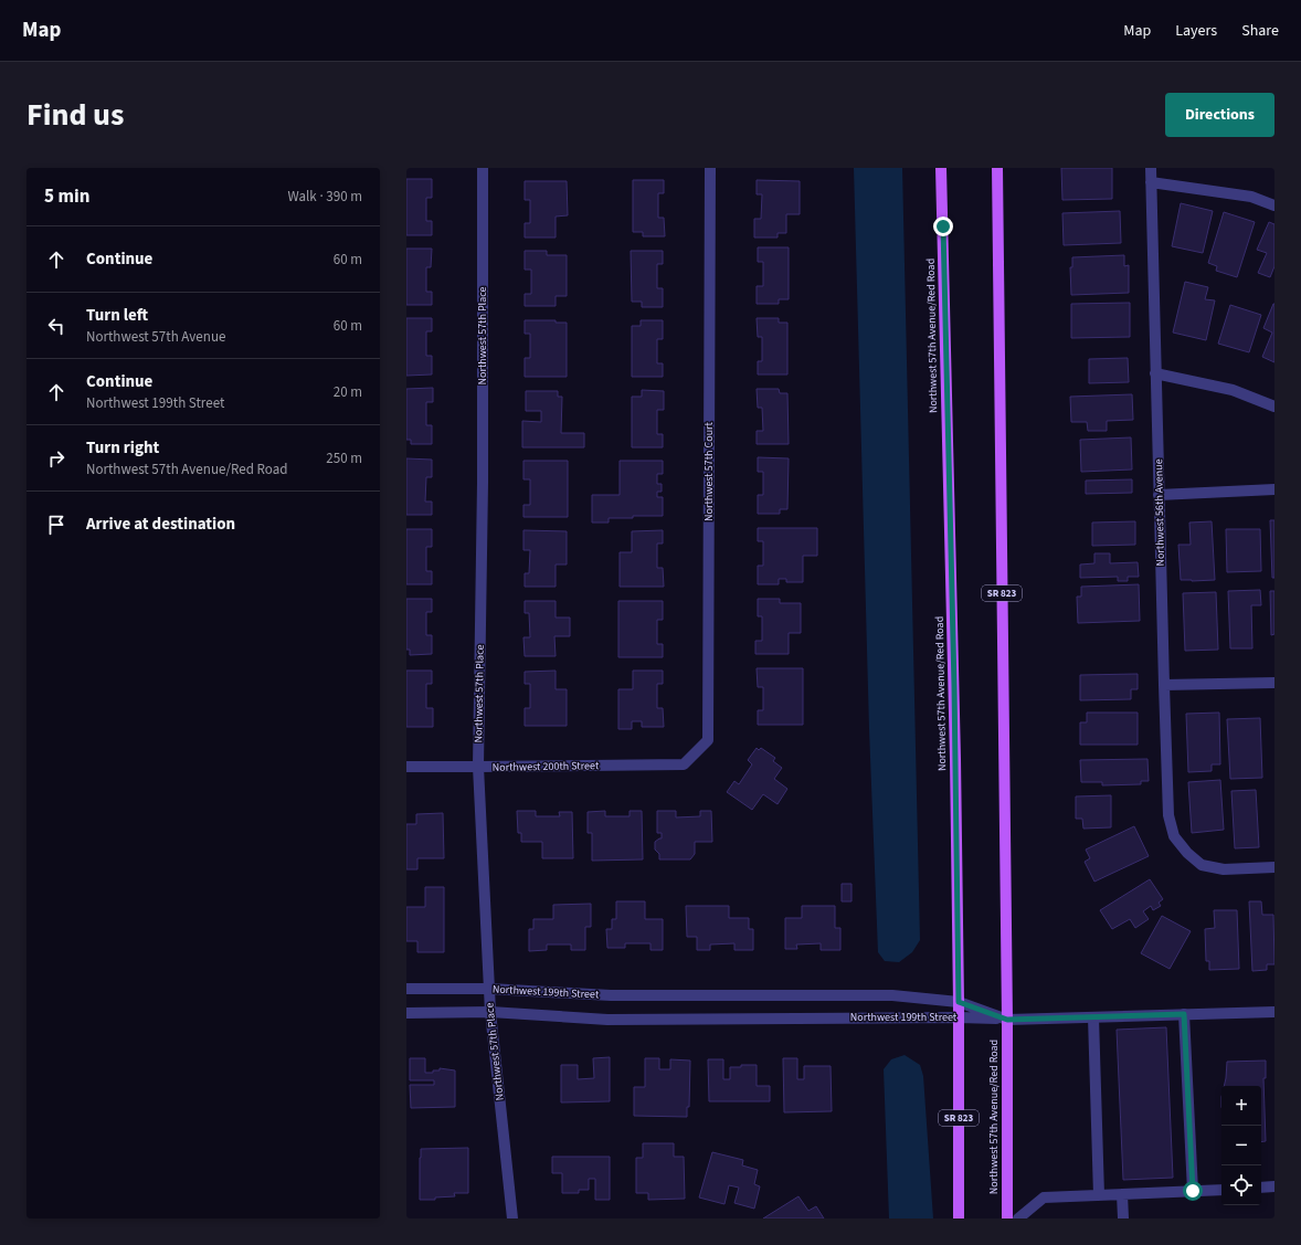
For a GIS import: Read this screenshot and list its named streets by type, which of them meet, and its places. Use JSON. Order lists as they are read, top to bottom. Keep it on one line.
{"streets":{"main road":["Northwest 57th Avenue/Red Road","SR 823"],"street":["Northwest 57th Place","Northwest 57th Court","Northwest 56th Avenue","Northwest 200th Street","Northwest 199th Street"]},"crossings":[["Northwest 57th Place","Northwest 200th Street"],["Northwest 57th Place","Northwest 199th Street"],["Northwest 57th Avenue/Red Road","Northwest 199th Street"],["Northwest 57th Court","Northwest 200th Street"]],"page":{"header":"Map","nav":["Map","Layers","Share"],"title":"Find us","buttons":"Directions","heading":["5 min","Walk · 390 m"],"list":[["Continue","60 m"],["Turn left","Northwest 57th Avenue","60 m"],["Continue","Northwest 199th Street","20 m"],["Turn right","Northwest 57th Avenue/Red Road","250 m"],"Arrive at destination"],"map_buttons":["+","−"]}}
